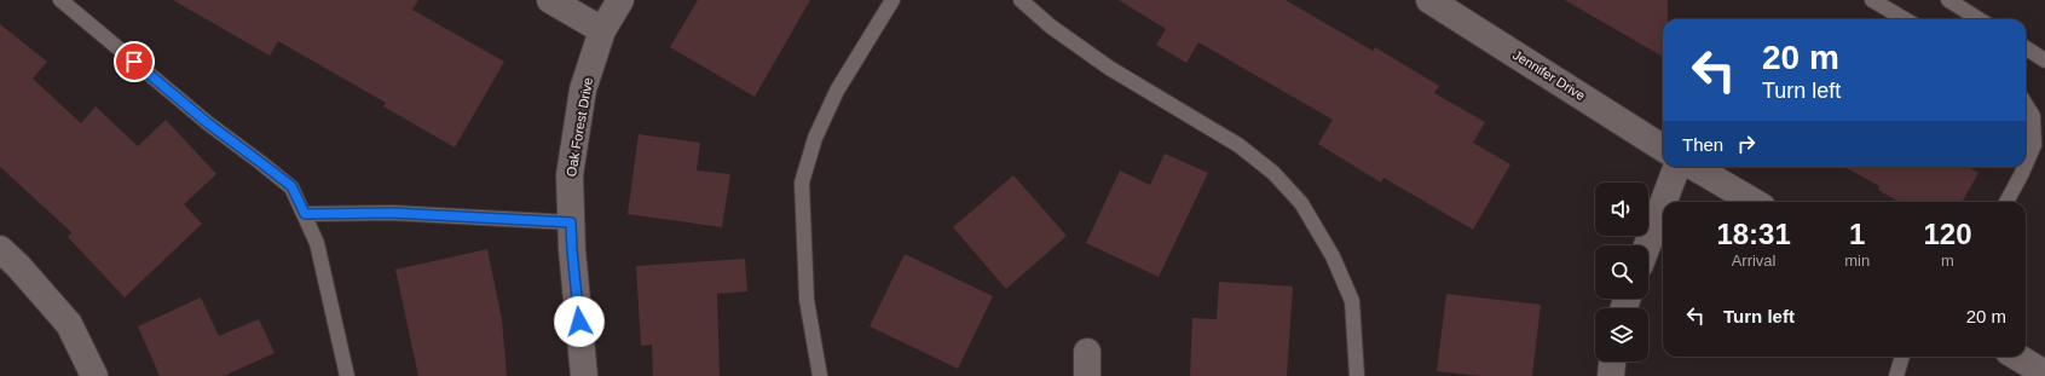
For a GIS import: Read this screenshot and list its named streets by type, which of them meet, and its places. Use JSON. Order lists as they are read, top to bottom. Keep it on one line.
{"streets":{"street":["Jennifer Drive","Oak Forest Drive"]},"page":{"turn":["20 m","Turn left"],"then":"Then","eta":["18:31","Arrival","1","min","120","m"],"list":[{"name":"Turn left","value":"20 m"}]}}
